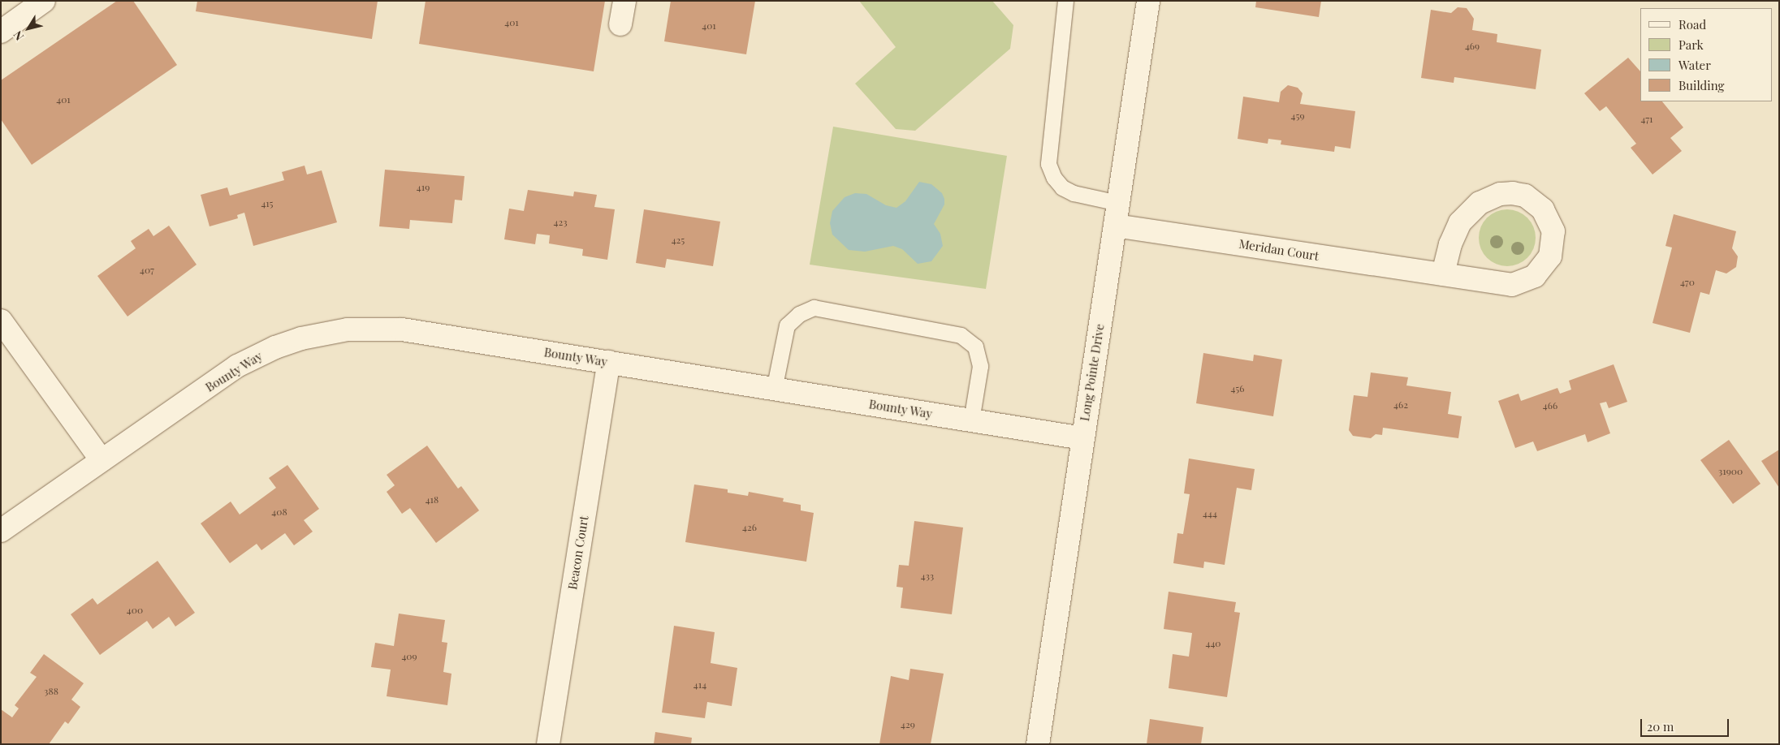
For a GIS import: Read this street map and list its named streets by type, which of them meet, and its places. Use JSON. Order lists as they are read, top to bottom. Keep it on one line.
{"streets":{"street":["Meridan Court","Bounty Way","Long Pointe Drive","Beacon Court"]},"crossings":[["Meridan Court","Long Pointe Drive"],["Bounty Way","Long Pointe Drive"],["Bounty Way","Beacon Court"]],"house_numbers":["401","401","469","401","459","471","419","415","423","425","407","470","456","462","466","31900","418","408","444","426","433","400","440","409","414","388","429"],"legend":["Road","Park","Water","Building"],"scale_bar":"20 m","north":"bottom left"}
